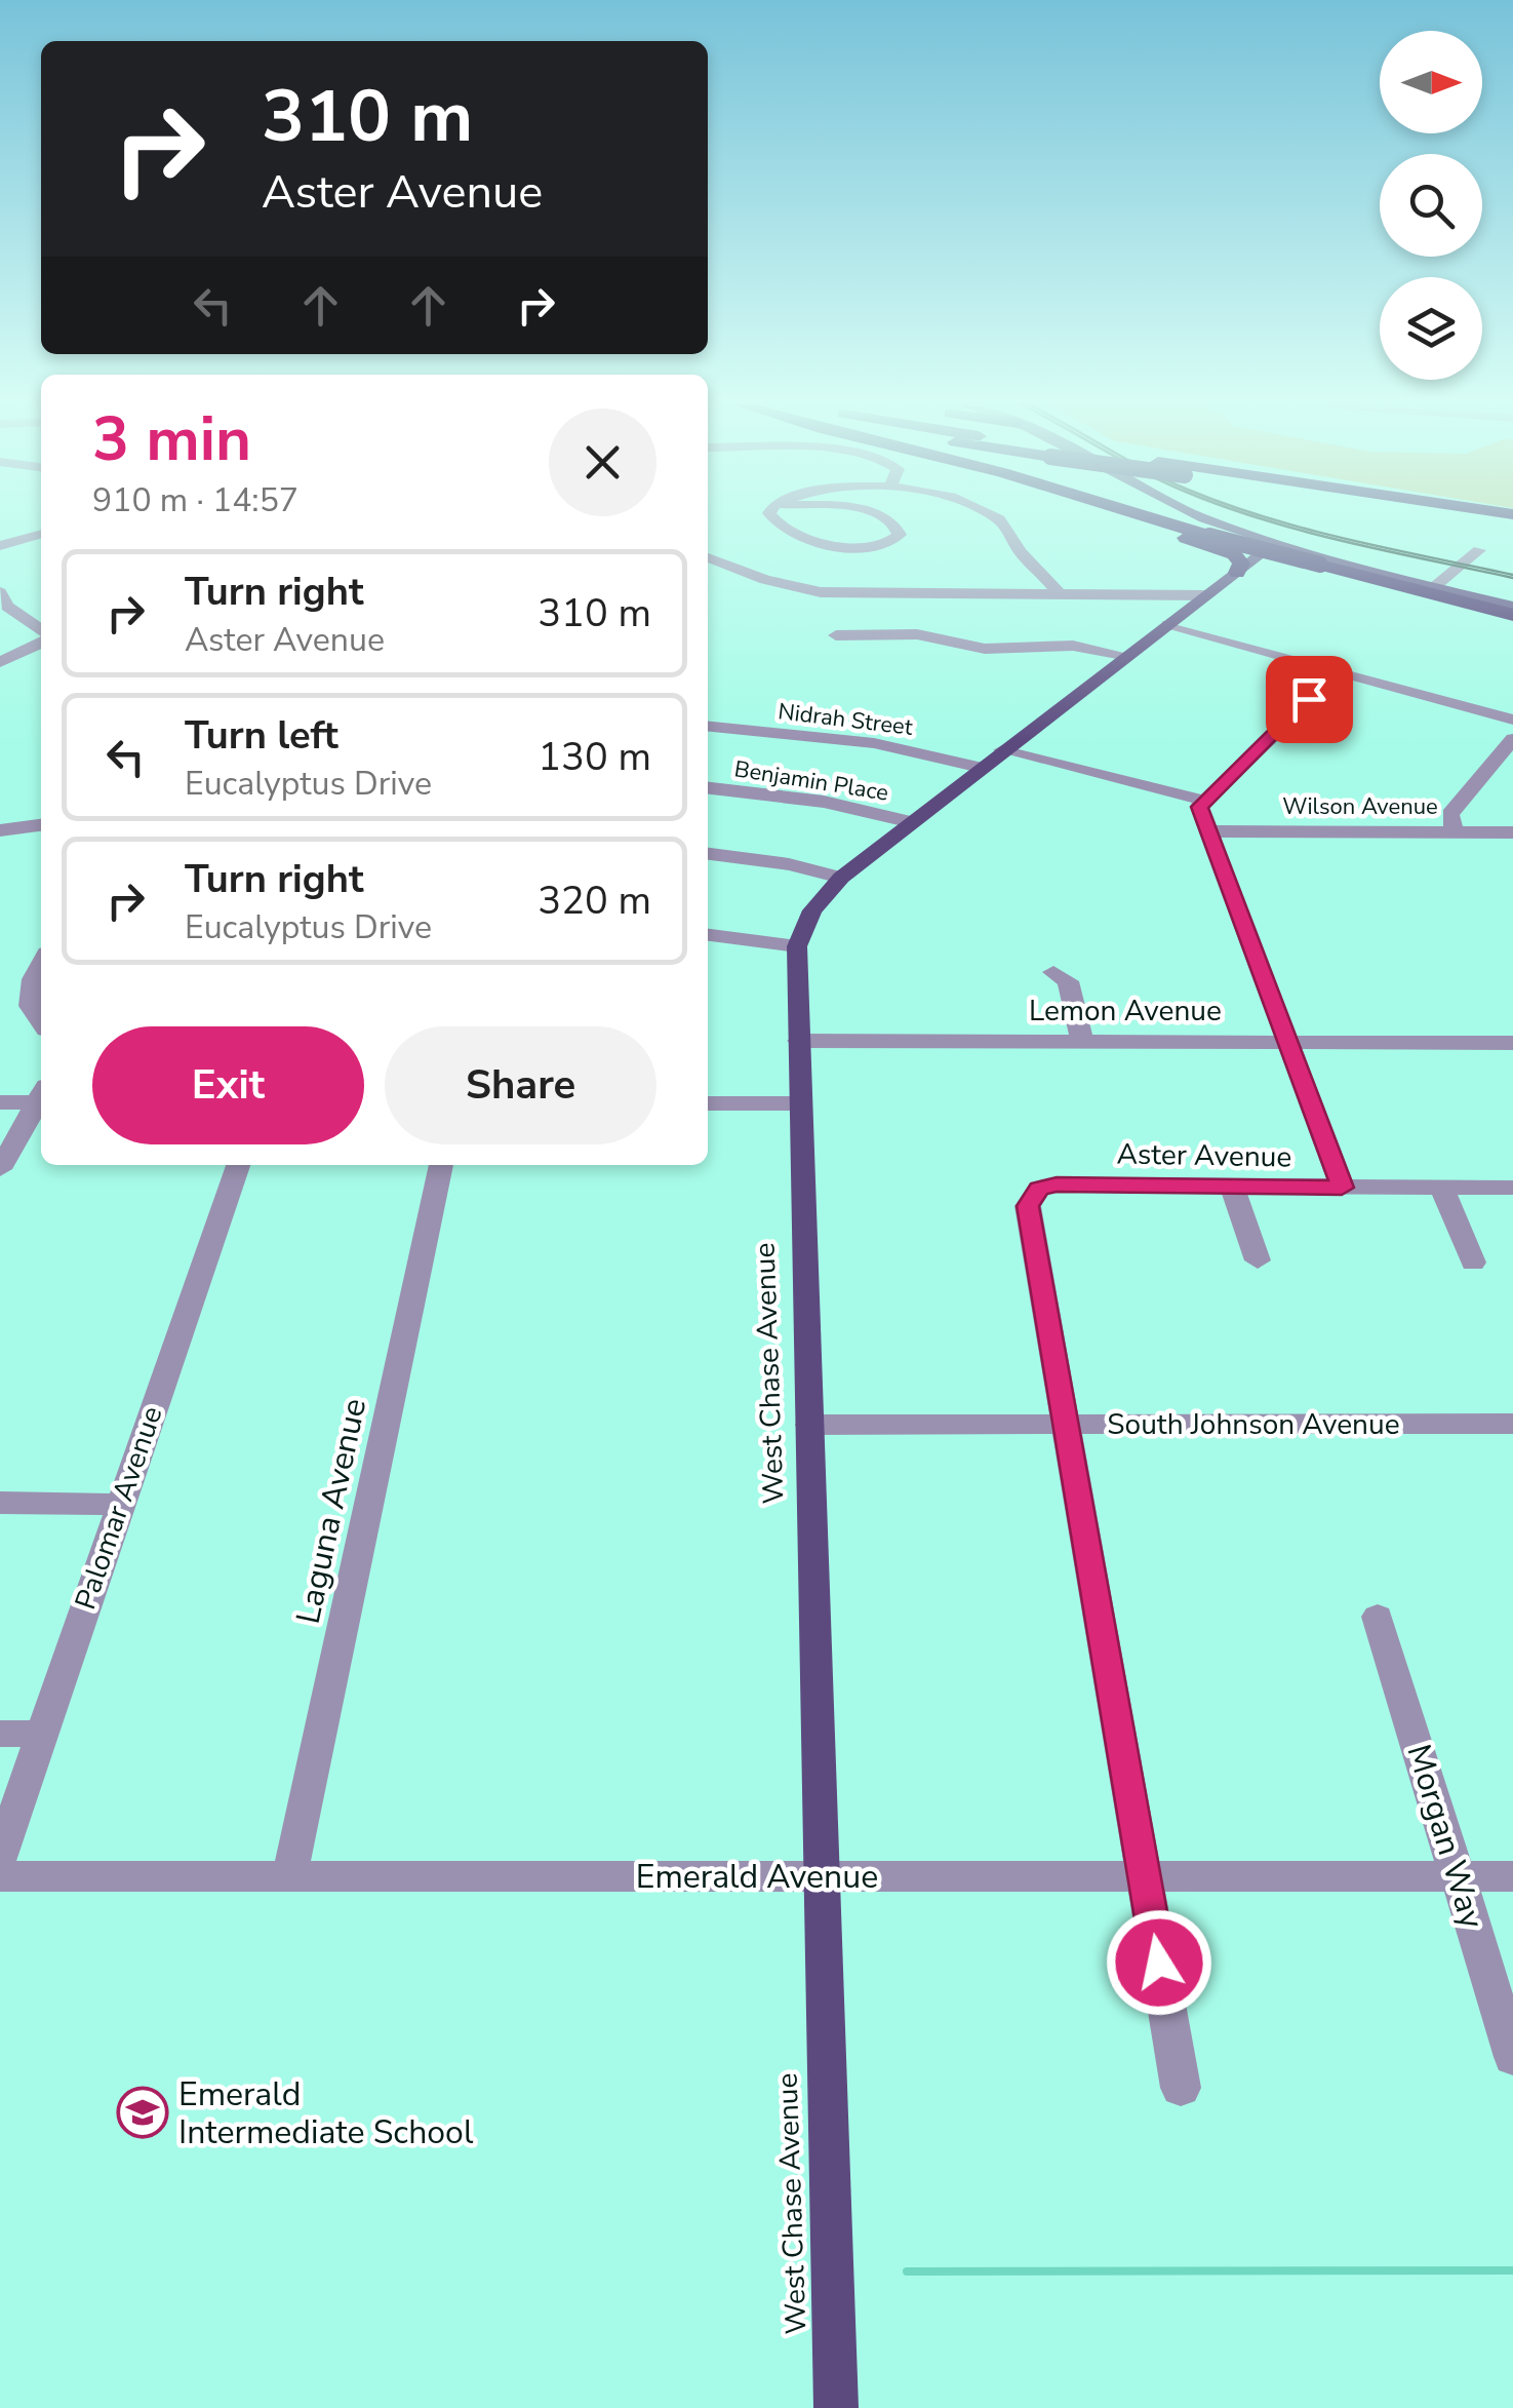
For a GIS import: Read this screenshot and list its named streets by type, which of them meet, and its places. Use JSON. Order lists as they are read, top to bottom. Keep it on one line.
{"streets":{"main road":["West Chase Avenue"],"street":["Nidrah Street","Benjamin Place","Wilson Avenue","Lemon Avenue","Aster Avenue","South Johnson Avenue","Palomar Avenue","Laguna Avenue","Morgan Way","Emerald Avenue"]},"crossings":[["Nidrah Street","West Chase Avenue"],["Benjamin Place","West Chase Avenue"],["Lemon Avenue","West Chase Avenue"],["Aster Avenue","South Johnson Avenue"],["West Chase Avenue","South Johnson Avenue"],["West Chase Avenue","Emerald Avenue"],["Laguna Avenue","Emerald Avenue"],["Morgan Way","Emerald Avenue"]],"places":{"school or university":["Emerald Intermediate School"]},"north":"right","page":{"turn":["310 m","Aster Avenue"],"heading":["3 min","910 m · 14:57"],"list":[{"name":"Turn right","note":"Aster Avenue","value":"310 m"},{"name":"Turn left","note":"Eucalyptus Drive","value":"130 m"},{"name":"Turn right","note":"Eucalyptus Drive","value":"320 m"}],"buttons":["Exit","Share"]}}
